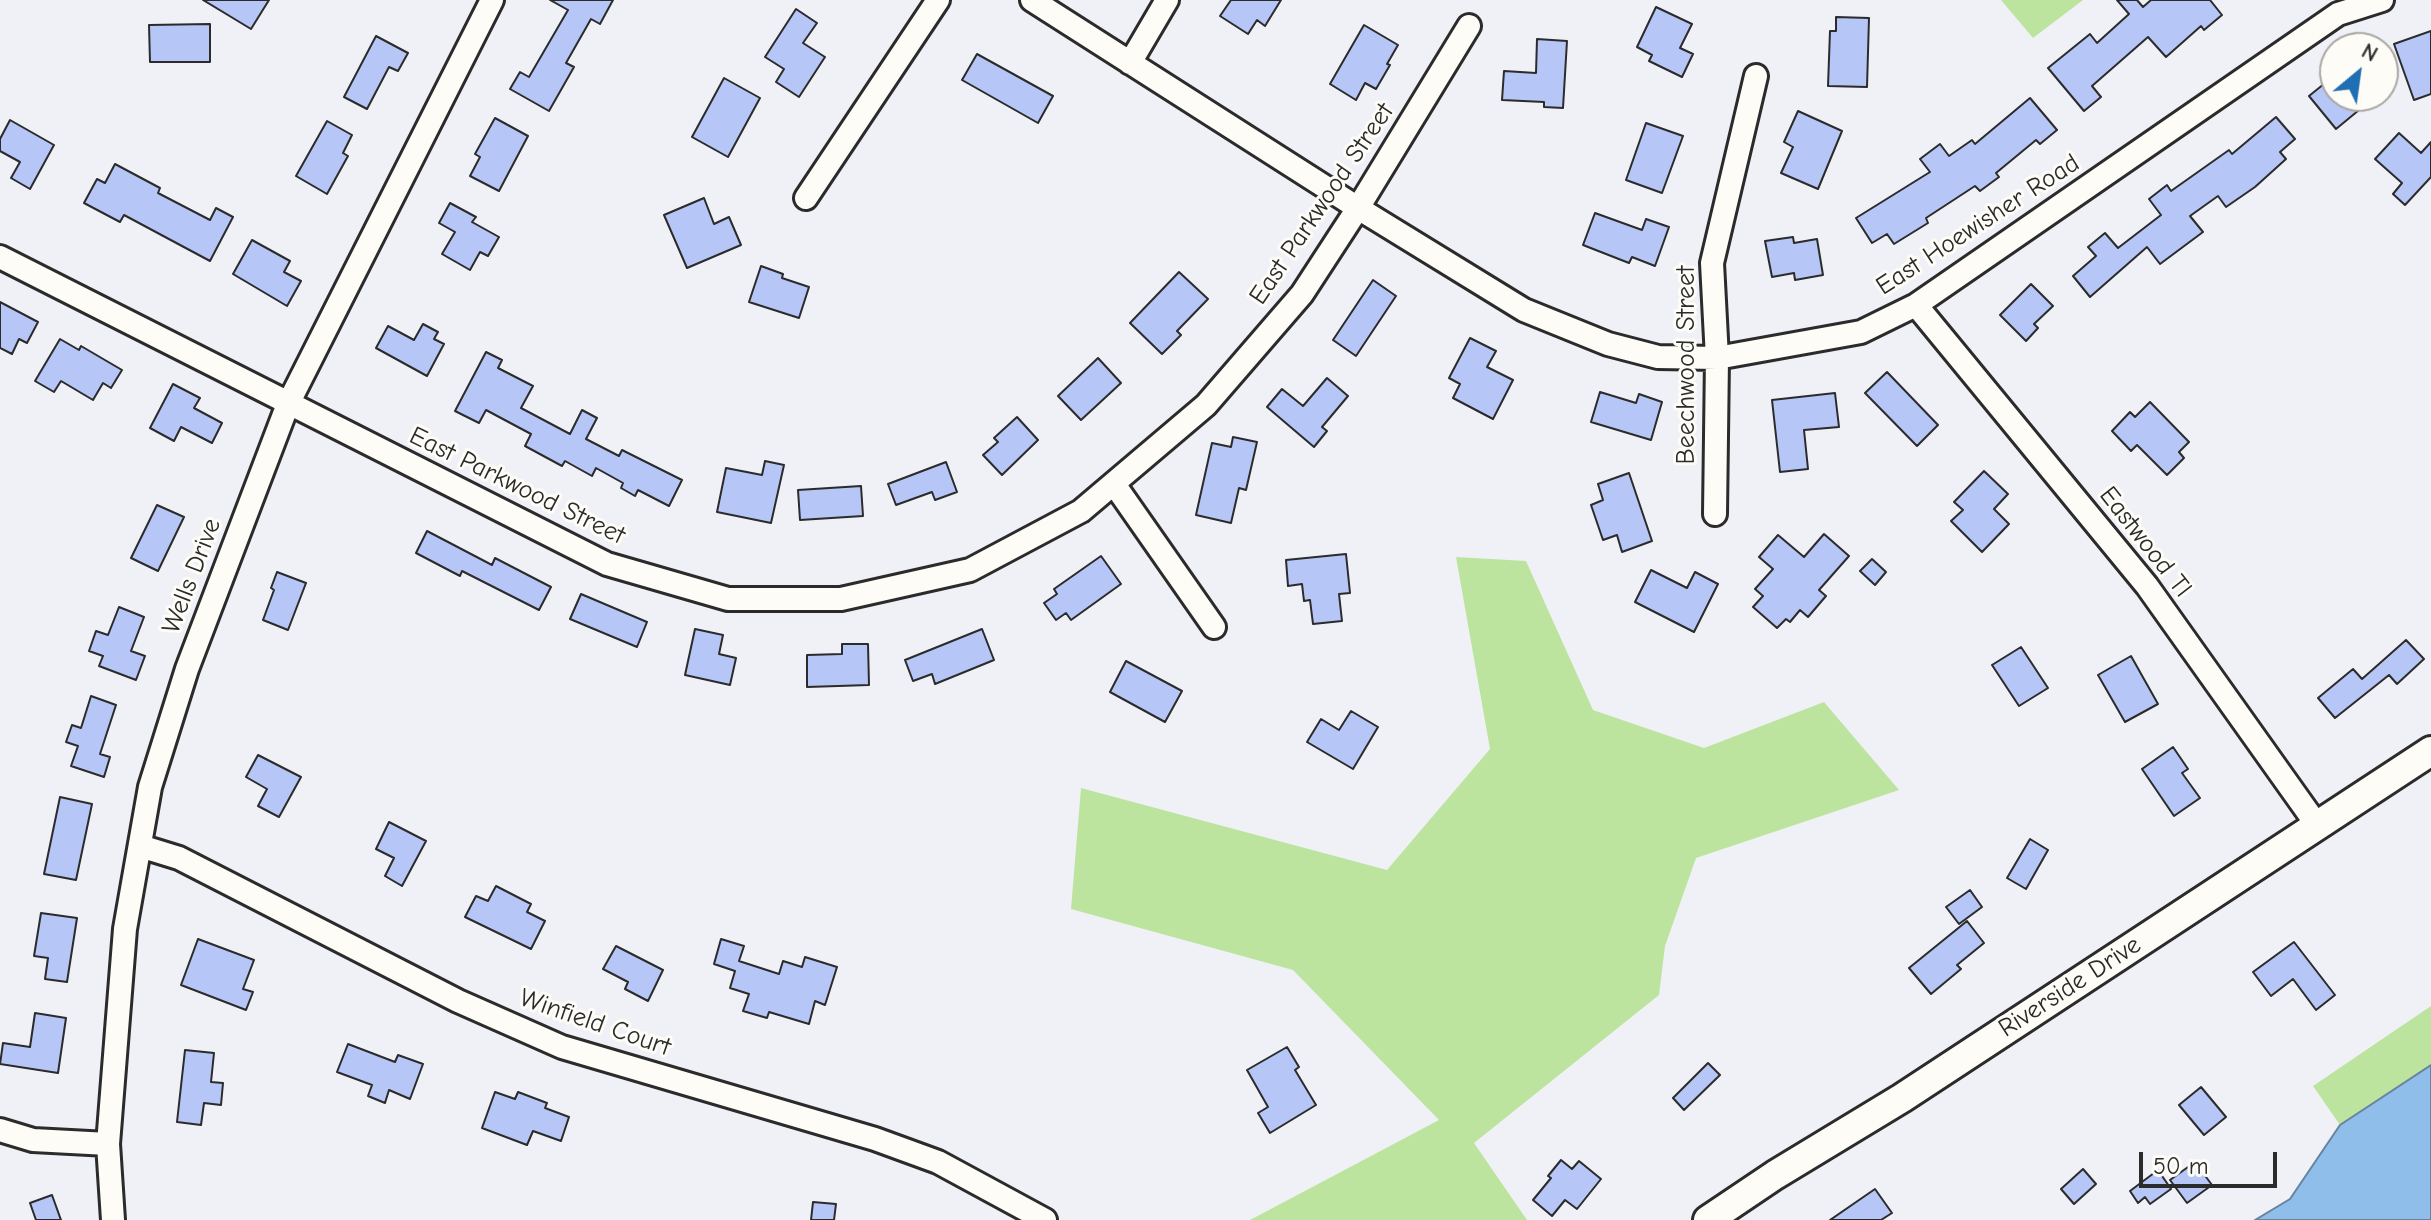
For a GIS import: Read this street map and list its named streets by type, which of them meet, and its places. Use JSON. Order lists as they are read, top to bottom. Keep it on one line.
{"streets":{"main road":["Riverside Drive"],"street":["East Parkwood Street","East Hoewisher Road","Beechwood Street","Eastwood Tl","Wells Drive","Winfield Court"]},"crossings":[["East Parkwood Street","East Hoewisher Road"],["East Parkwood Street","Wells Drive"],["East Hoewisher Road","Beechwood Street"],["East Hoewisher Road","Eastwood Tl"],["Eastwood Tl","Riverside Drive"],["Wells Drive","Winfield Court"]],"scale_bar":"50 m","north":"top right"}
